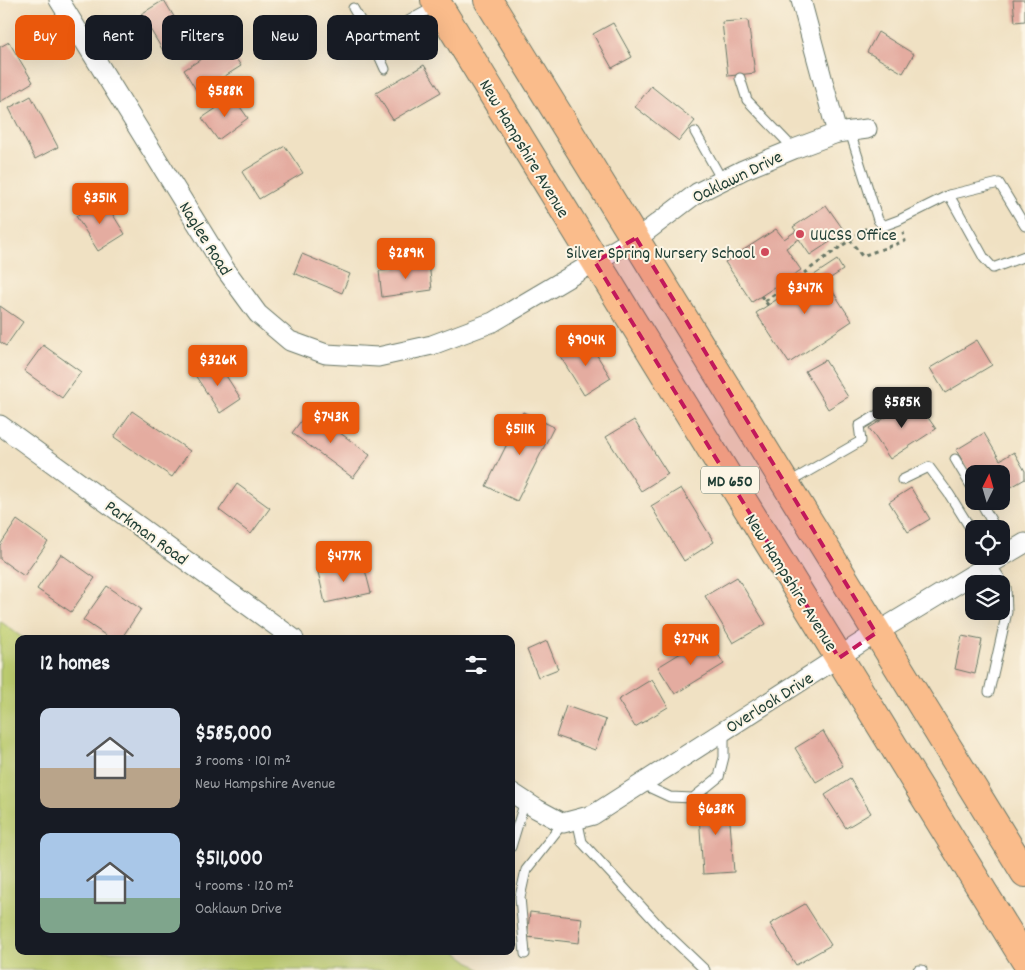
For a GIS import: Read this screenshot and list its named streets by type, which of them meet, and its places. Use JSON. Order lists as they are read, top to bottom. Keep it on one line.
{"streets":{"main road":["New Hampshire Avenue","MD 650"],"street":["Oaklawn Drive","Naglee Road","Parkman Road","Overlook Drive"]},"crossings":[["New Hampshire Avenue","Oaklawn Drive"],["New Hampshire Avenue","Overlook Drive"],["Oaklawn Drive","Naglee Road"],["Oaklawn Drive","MD 650"],["MD 650","Overlook Drive"]],"places":["UUCSS Office","Silver Spring Nursery School"],"north":"top","page":{"chip":["Buy","Rent","Filters","New","Apartment"],"price":["$588K","$351K","$289K","$347K","$904K","$326K","$585K","$743K","$511K","$477K","$274K","$638K"],"heading":"12 homes","list":[{"name":"$585,000","note":"3 rooms · 101 m² · New Hampshire Avenue"},{"name":"$511,000","note":"4 rooms · 120 m² · Oaklawn Drive"}]}}
